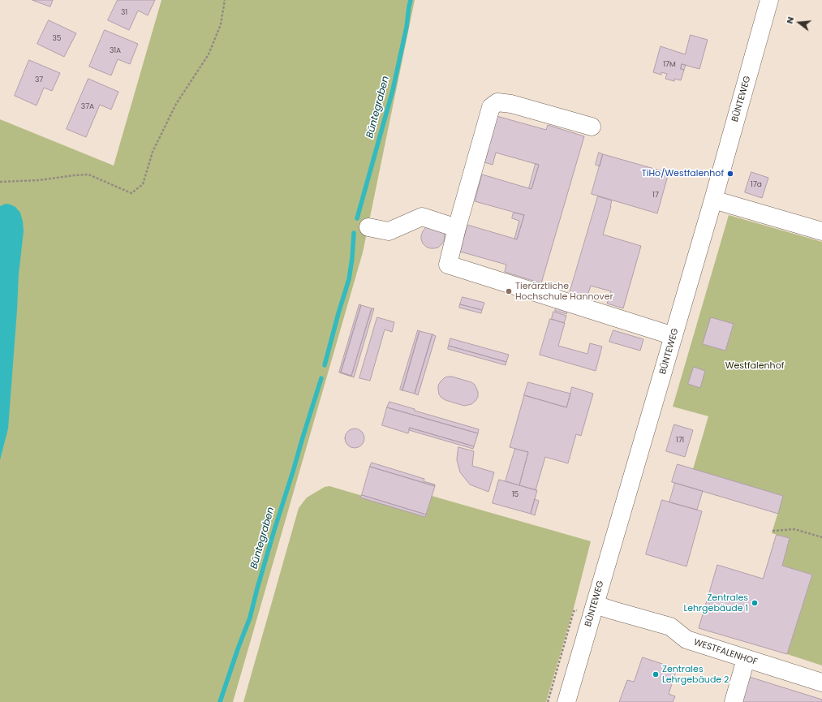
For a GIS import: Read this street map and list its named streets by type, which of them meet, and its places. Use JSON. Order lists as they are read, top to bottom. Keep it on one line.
{"streets":{"street":["BÜNTEWEG","WESTFALENHOF"]},"crossings":[["BÜNTEWEG","WESTFALENHOF"]],"water":["Büntegraben"],"parks":["Westfalenhof"],"places":["TiHo/Westfalenhof","Tierärztliche Hochschule Hannover","Zentrales Lehrgebäude 1","Zentrales Lehrgebäude 2"],"house_numbers":["31","35","31A","17M","37","37A","17a","17","17l","15"],"north":"left"}
